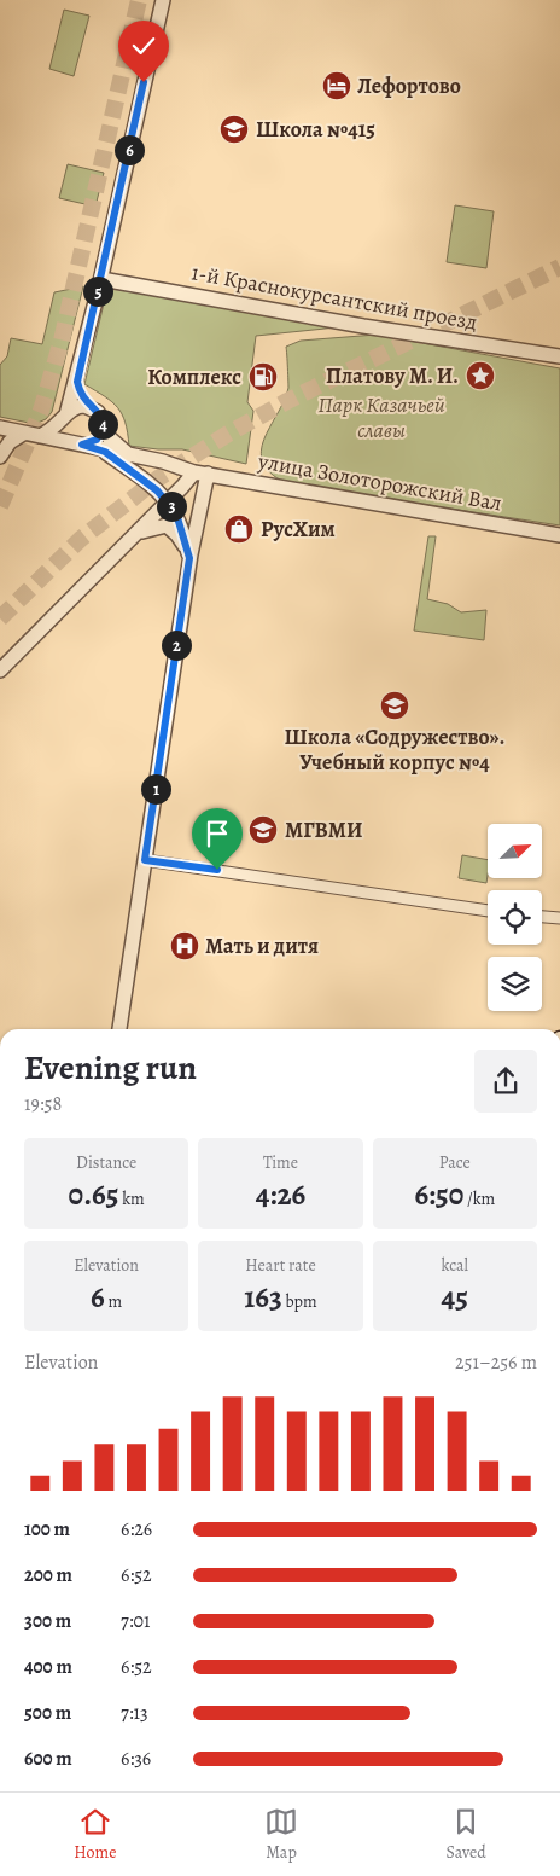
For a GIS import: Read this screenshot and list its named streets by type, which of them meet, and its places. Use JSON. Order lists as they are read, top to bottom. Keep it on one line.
{"streets":{"street":["1-й Краснокурсантский проезд","улица Золоторожский Вал"]},"parks":["Парк Казачьей славы"],"places":{"hotel":["Лефортово"],"school or university":["Школа №415","Школа «Содружество». Учебный корпус №4","МГВМИ"],"place":["Платову М. И."],"fuel station":["Комплекс"],"shop":["РусХим"],"hospital":["Мать и дитя"]},"north":"top right","page":{"pins":["6","5","4","3","2","1"],"heading":["Evening run","19:58"],"stats":[["Distance","0.65 km"],["Time","4:26"],["Pace","6:50 /km"],["Elevation","6 m"],["Heart rate","163 bpm"],["kcal","45"]],"chart":["Elevation","251–256 m"],"list":[{"name":"100 m","note":"6:26"},{"name":"200 m","note":"6:52"},{"name":"300 m","note":"7:01"},{"name":"400 m","note":"6:52"},{"name":"500 m","note":"7:13"},{"name":"600 m","note":"6:36"}],"tabs":["Home","Map","Saved"]}}
